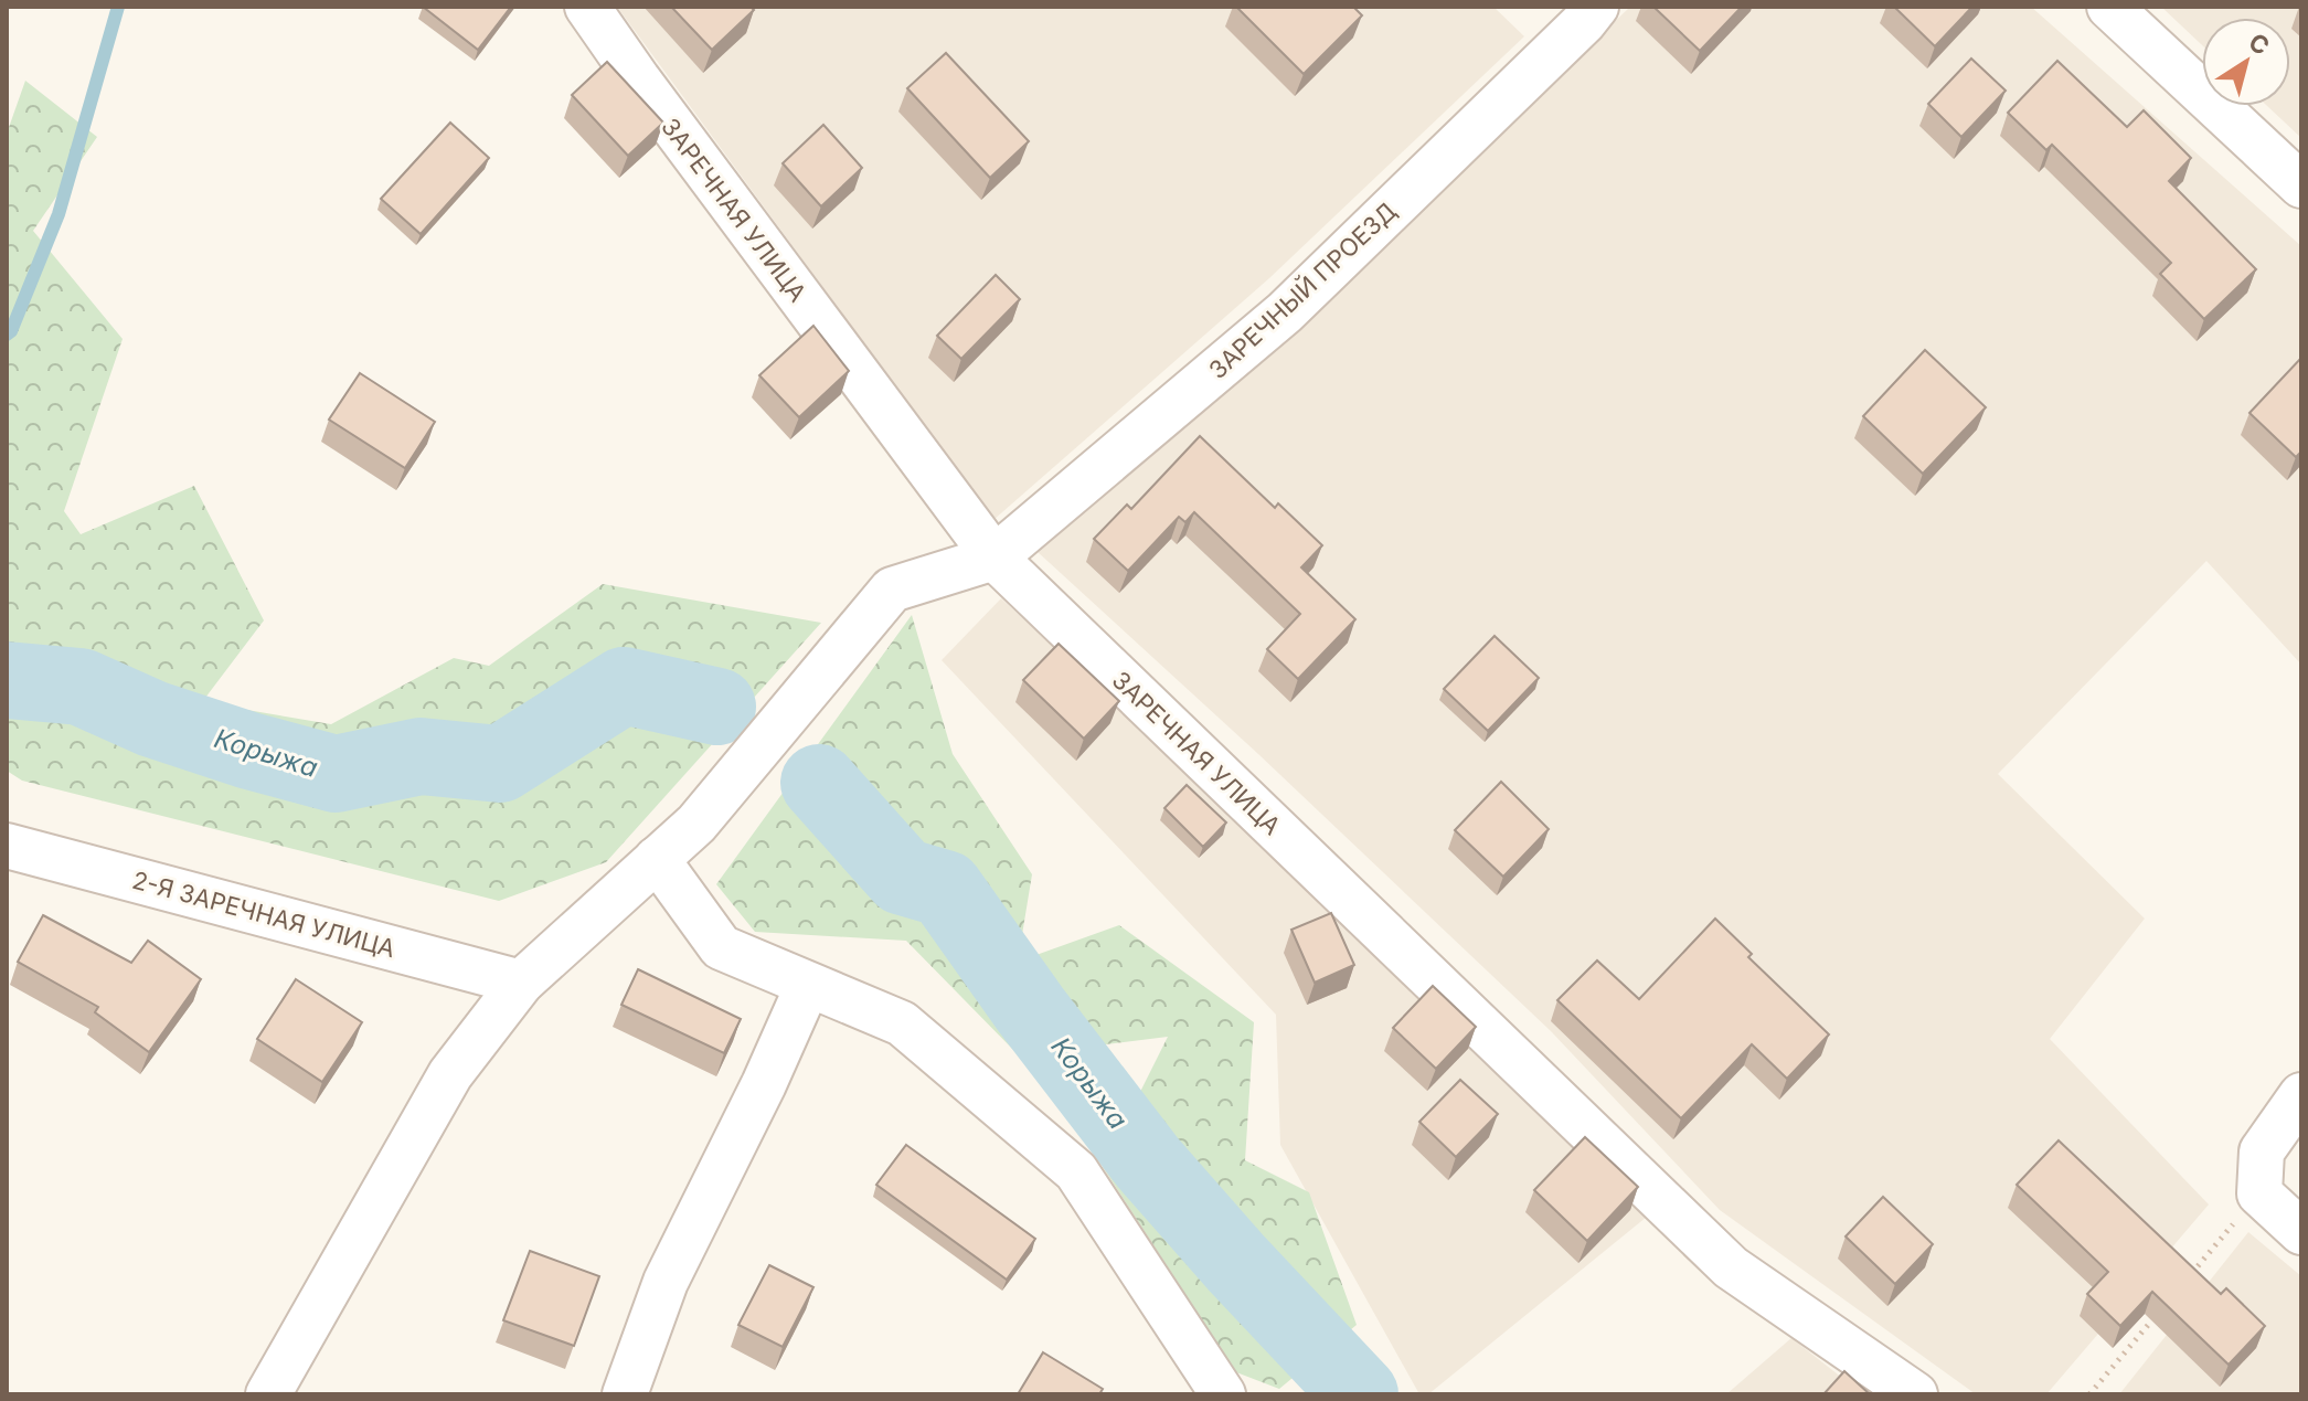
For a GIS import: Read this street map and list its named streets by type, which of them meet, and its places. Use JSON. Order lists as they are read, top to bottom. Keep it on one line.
{"streets":{"street":["ЗАРЕЧНАЯ УЛИЦА","ЗАРЕЧНЫЙ ПРОЕЗД","2-Я ЗАРЕЧНАЯ УЛИЦА"]},"crossings":[["ЗАРЕЧНАЯ УЛИЦА","ЗАРЕЧНЫЙ ПРОЕЗД"]],"water":["Корыжа"],"north":"top right"}
